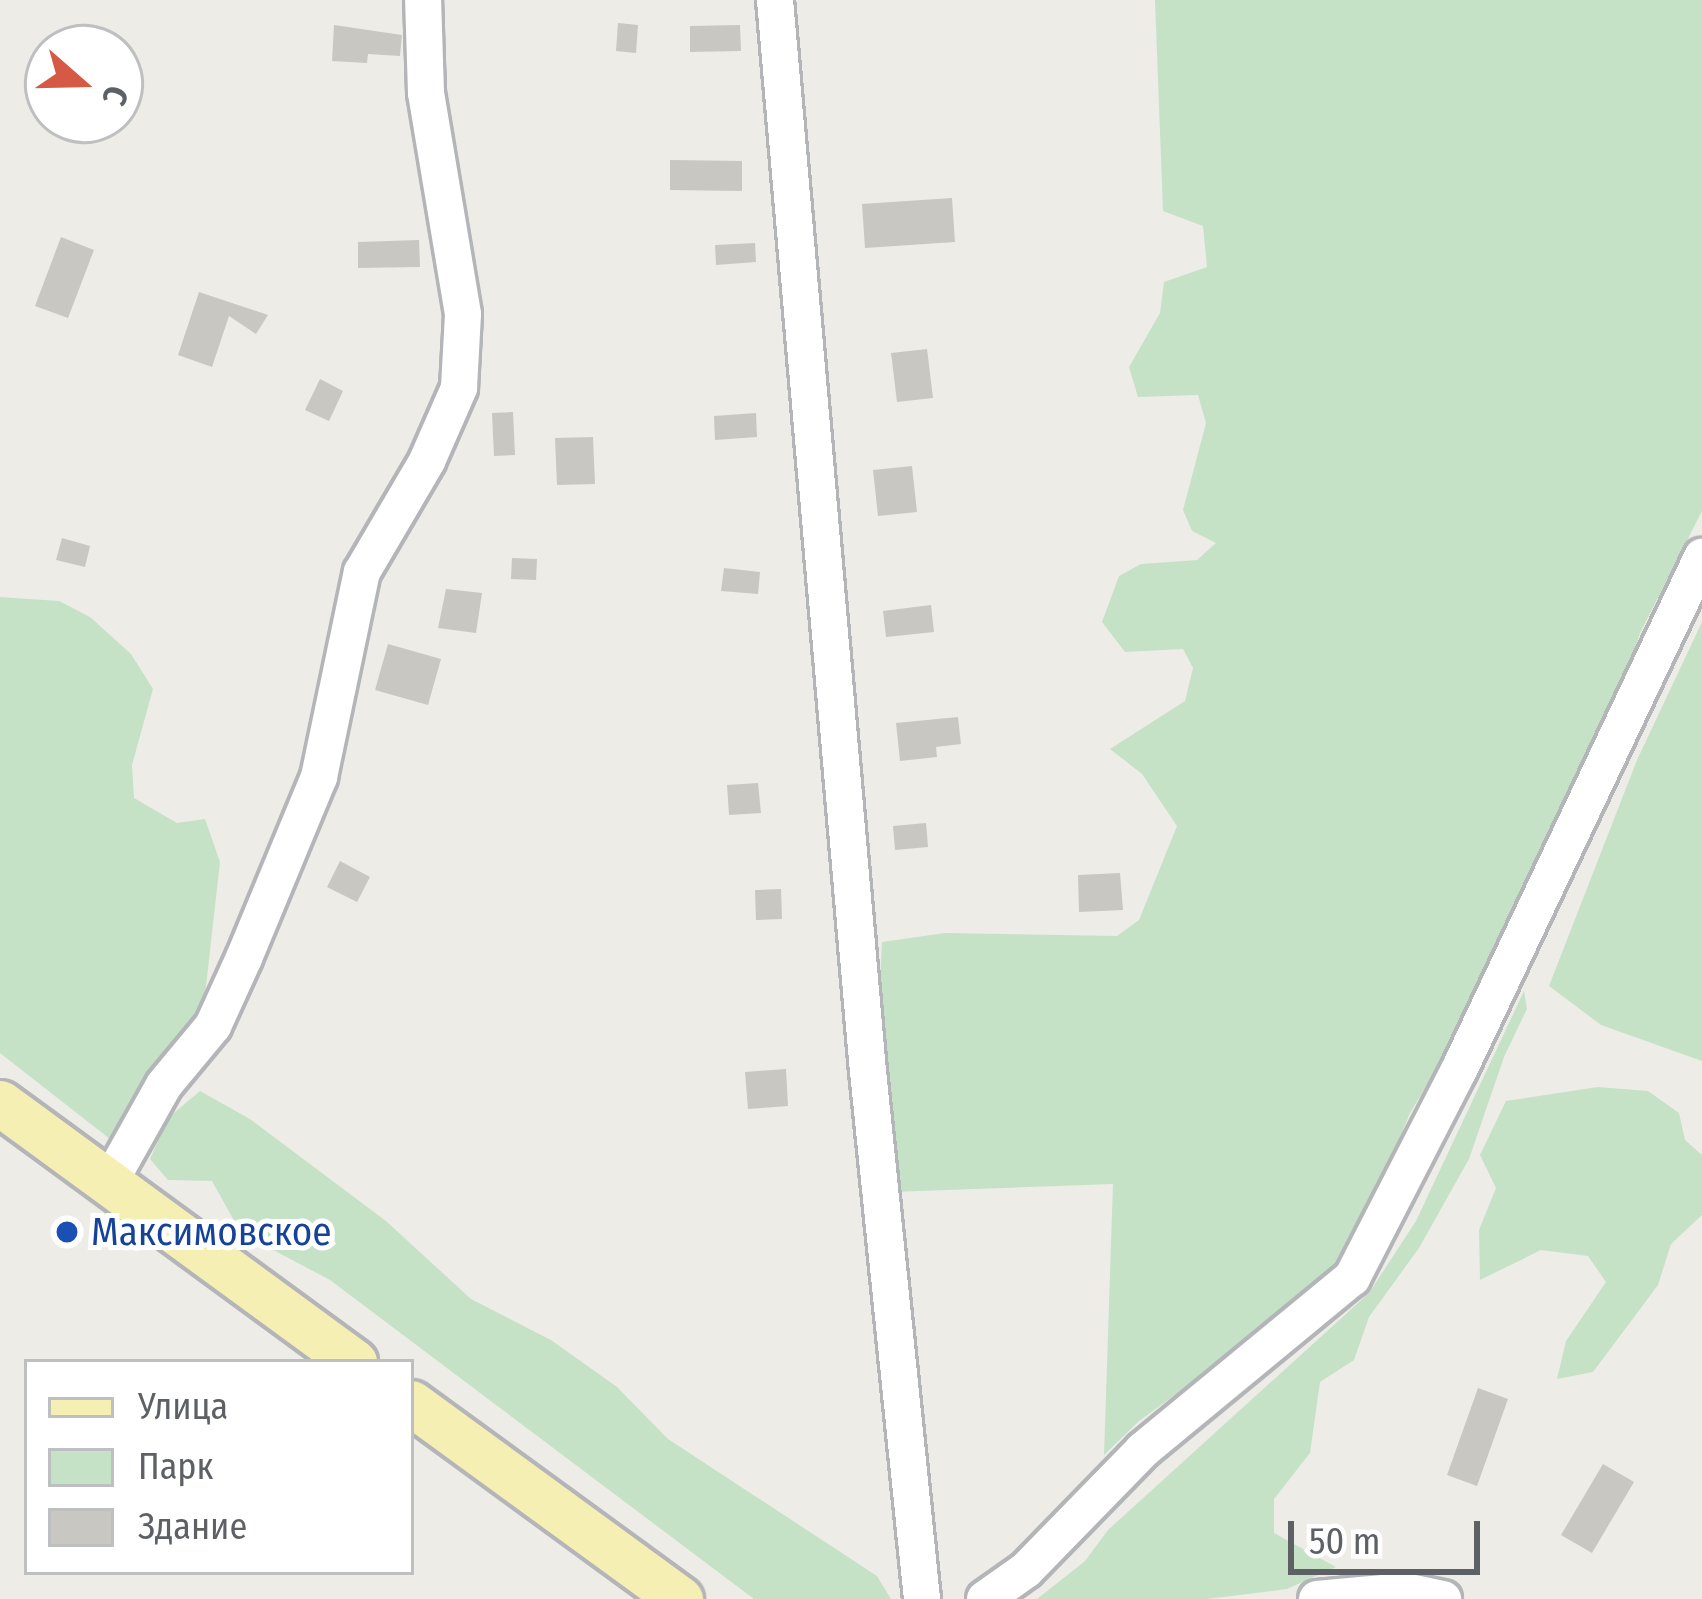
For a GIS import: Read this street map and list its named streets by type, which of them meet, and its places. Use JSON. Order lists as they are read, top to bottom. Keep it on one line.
{"places":["Максимовское"],"legend":["Улица","Парк","Здание"],"scale_bar":"50 m","north":"right"}
